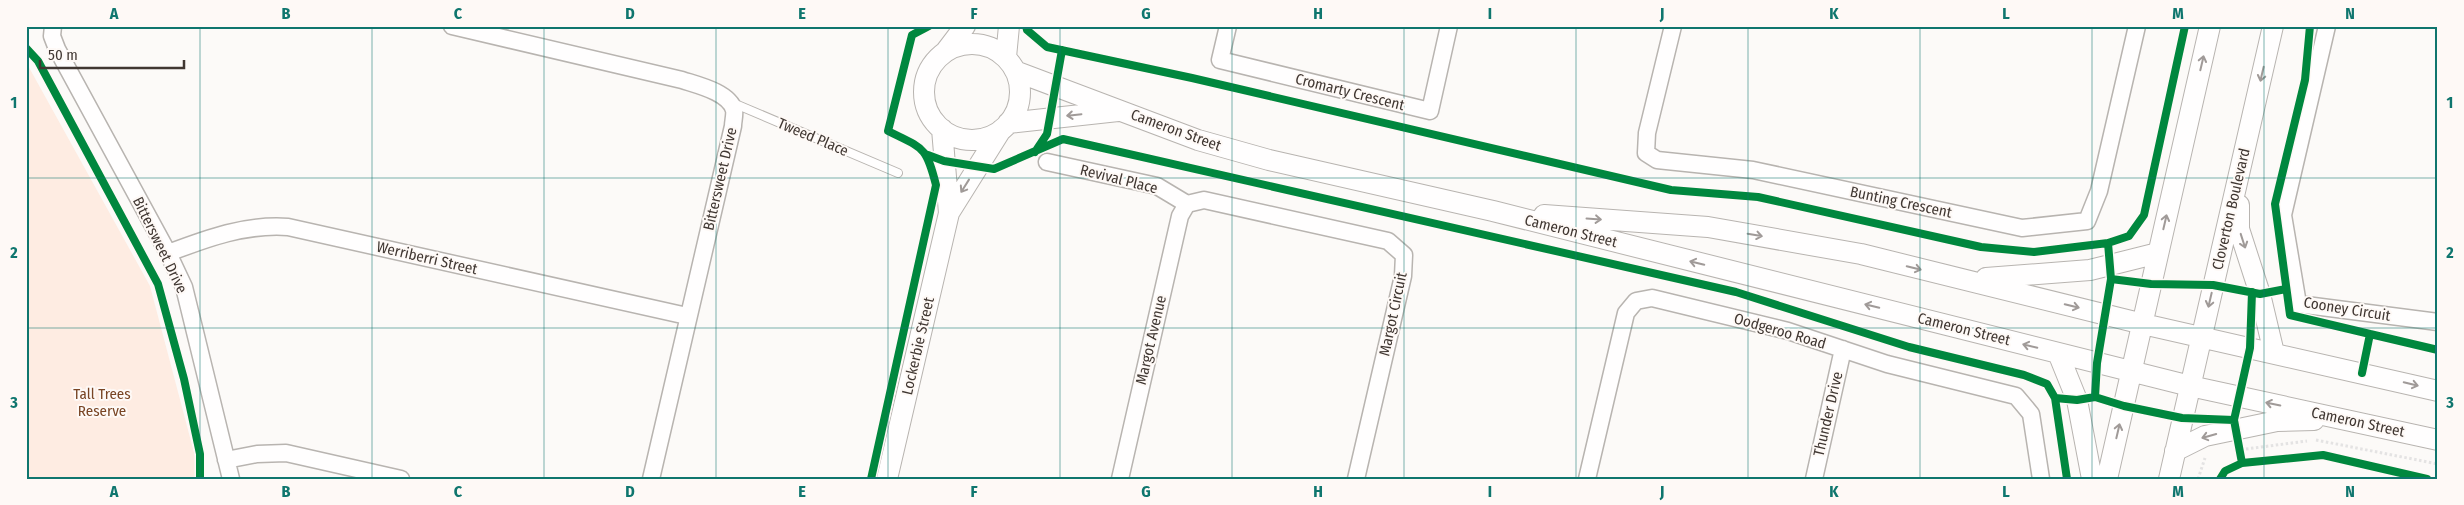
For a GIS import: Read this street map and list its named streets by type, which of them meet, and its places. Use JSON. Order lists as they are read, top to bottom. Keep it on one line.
{"streets":{"street":["Cromarty Crescent","Cameron Street","Bittersweet Drive","Revival Place","Bunting Crescent","Cloverton Boulevard","Werriberri Street","Cooney Circuit","Margot Circuit","Oodgeroo Road","Margot Avenue","Lockerbie Street","Thunder Drive"],"lane":["Tweed Place"]},"crossings":[["Cameron Street","Cloverton Boulevard"],["Tweed Place","Bittersweet Drive"],["Bittersweet Drive","Werriberri Street"],["Revival Place","Margot Circuit"],["Revival Place","Margot Avenue"],["Margot Circuit","Margot Avenue"],["Oodgeroo Road","Thunder Drive"]],"parks":["Tall Trees Reserve"],"scale_bar":"50 m","grid":{"columns":["A","B","C","D","E","F","G","H","I","J","K","L","M","N"],"rows":["1","2","3"]}}
